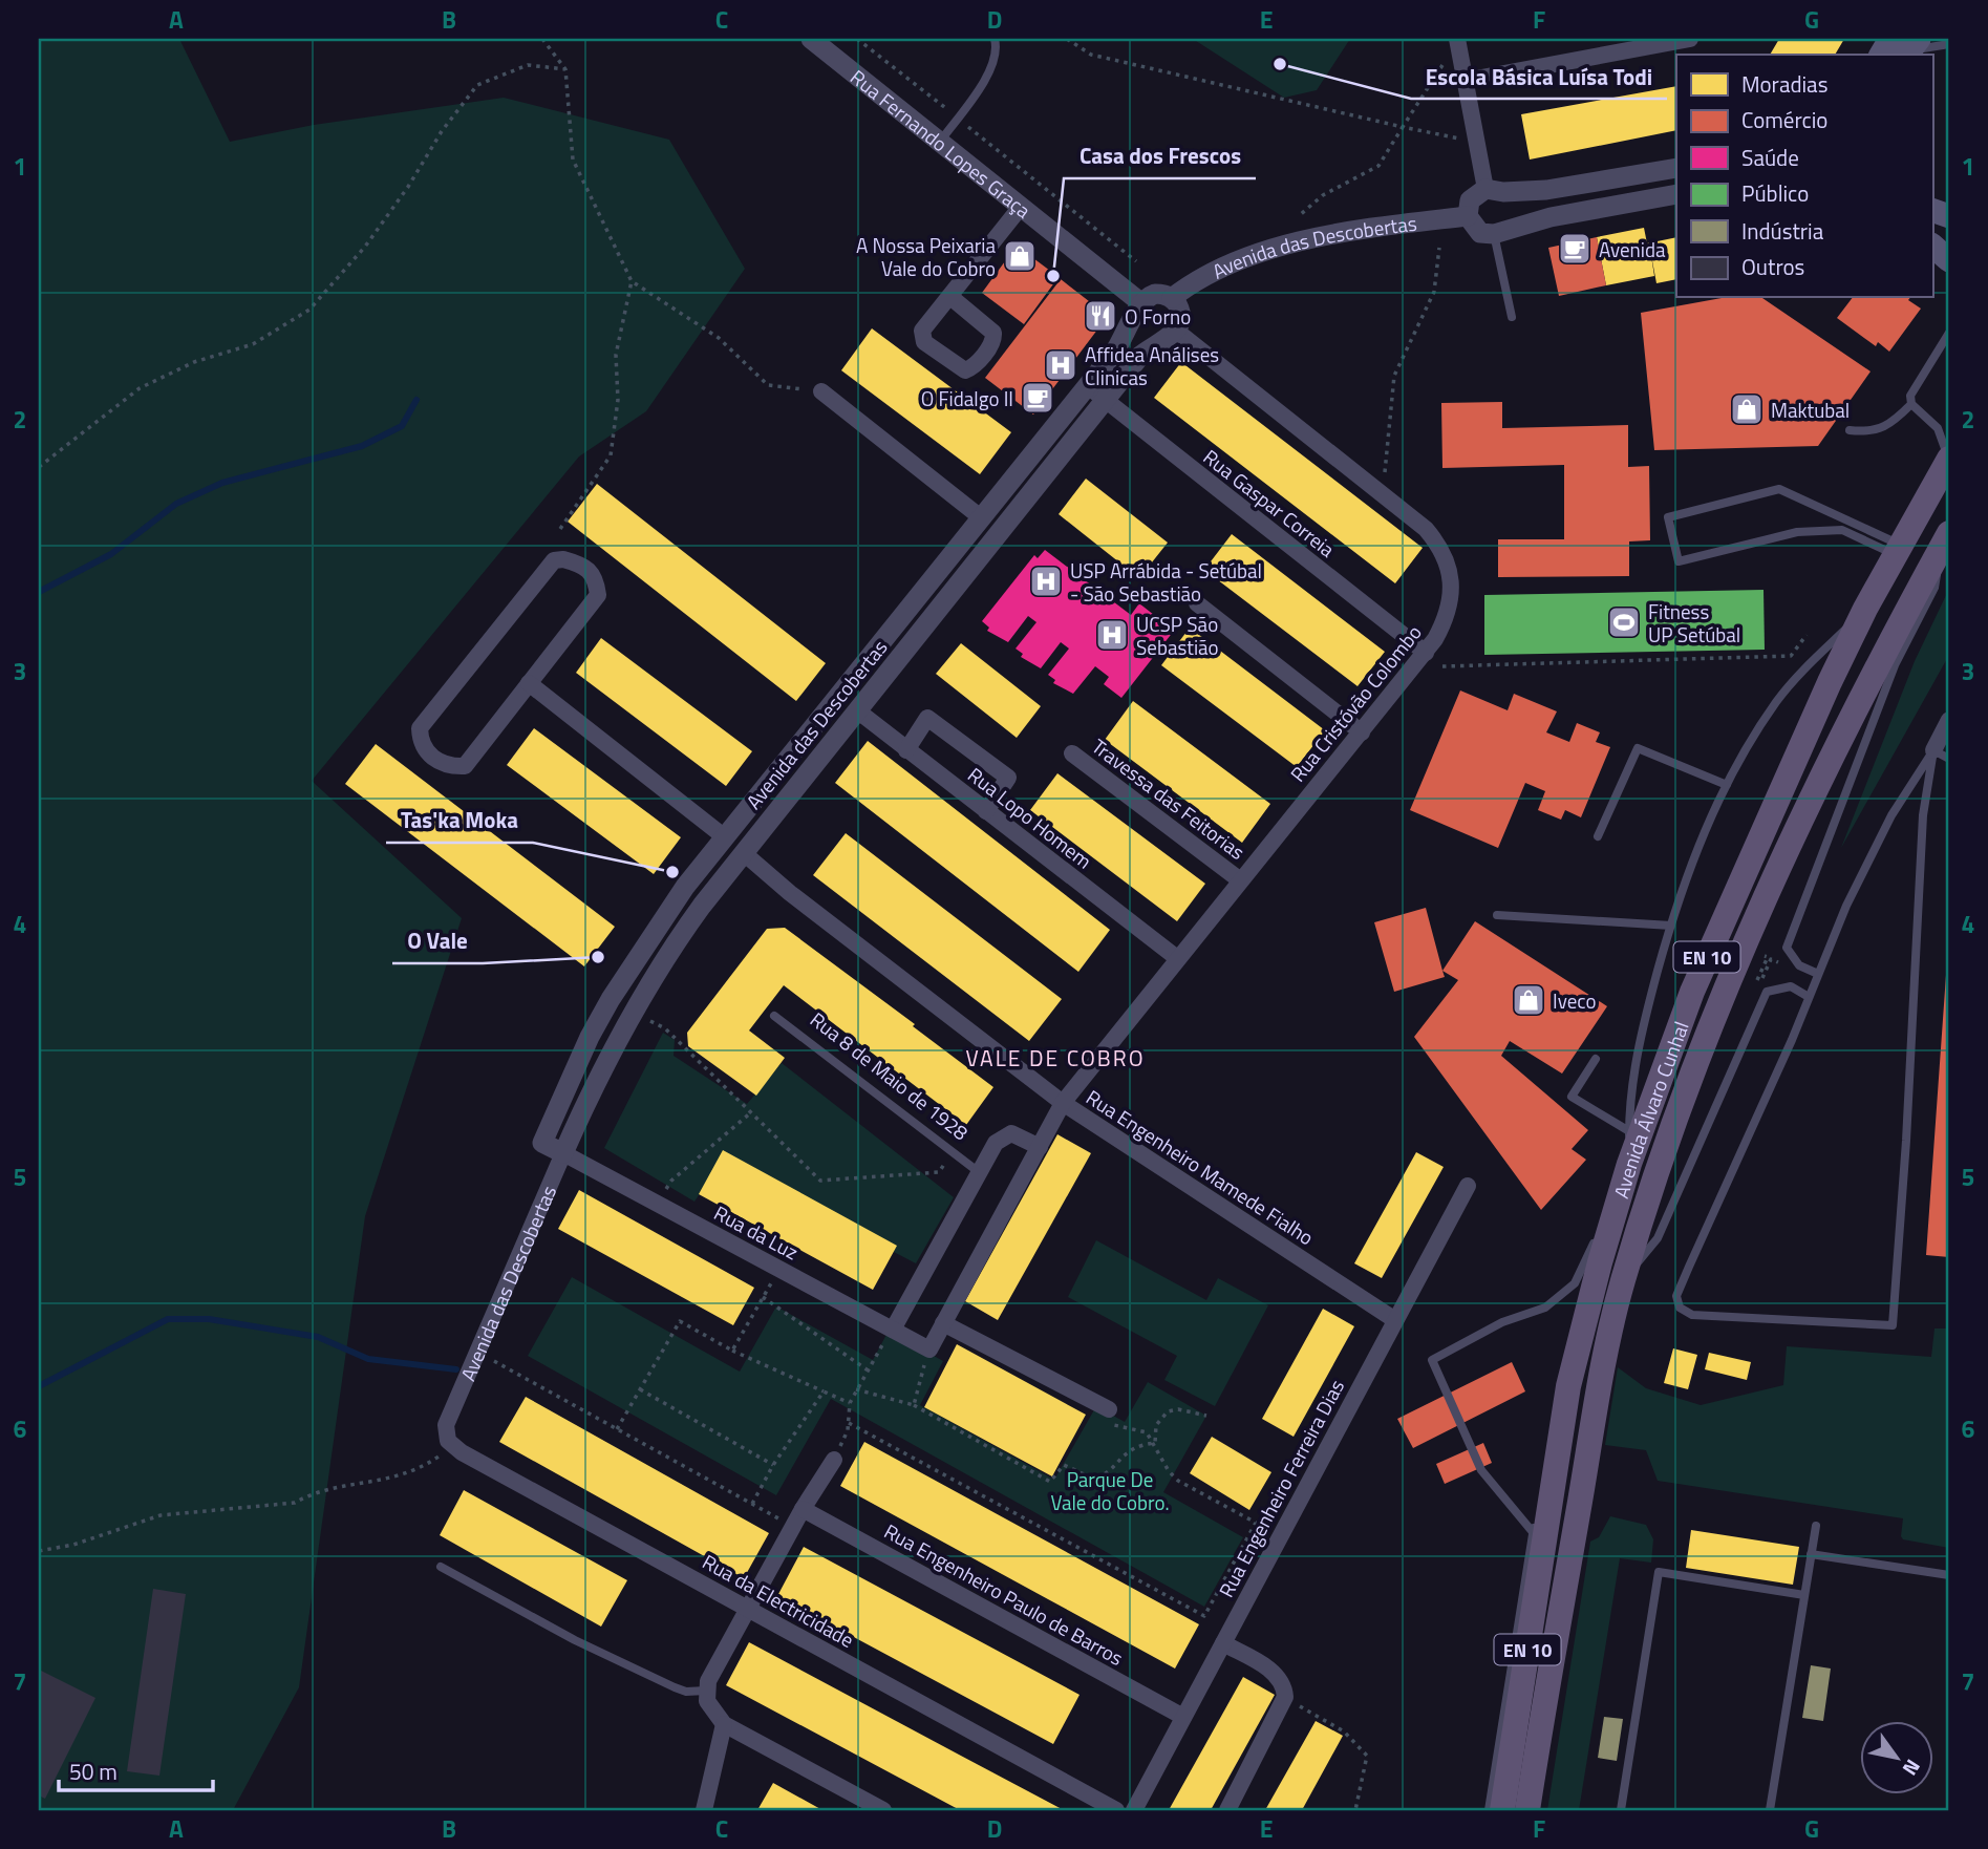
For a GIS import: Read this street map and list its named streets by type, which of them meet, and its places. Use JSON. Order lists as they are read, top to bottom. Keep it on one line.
{"streets":{"main road":["EN 10","Avenida Álvaro Cunhal"],"street":["Rua Fernando Lopes Graça","Avenida das Descobertas","Rua Gaspar Correia","Rua Cristóvão Colombo","Travessa das Feitorias","Rua Lopo Homem","Rua 8 de Maio de 1928","Rua Engenheiro Mamede Fialho","Rua da Luz","Rua Engenheiro Ferreira Dias","Rua Engenheiro Paulo de Barros","Rua da Electricidade"]},"crossings":[["Rua Fernando Lopes Graça","Avenida das Descobertas"],["Rua Fernando Lopes Graça","Rua Cristóvão Colombo"],["Avenida das Descobertas","Rua Gaspar Correia"],["Avenida das Descobertas","Rua Cristóvão Colombo"],["Avenida das Descobertas","Rua Lopo Homem"],["Avenida das Descobertas","Rua Engenheiro Mamede Fialho"],["Avenida das Descobertas","Rua da Luz"],["Avenida das Descobertas","Rua da Electricidade"],["Rua Gaspar Correia","Rua Cristóvão Colombo"],["Rua Cristóvão Colombo","Travessa das Feitorias"],["Rua Cristóvão Colombo","Rua Lopo Homem"],["Rua Cristóvão Colombo","Rua Engenheiro Mamede Fialho"],["Rua 8 de Maio de 1928","Rua da Luz"],["Rua Engenheiro Mamede Fialho","Rua Engenheiro Ferreira Dias"],["Rua Engenheiro Ferreira Dias","Rua Engenheiro Paulo de Barros"]],"districts":["VALE DE COBRO"],"parks":["Parque De Vale do Cobro."],"places":{"other":["Escola Básica Luísa Todi","Casa dos Frescos","Tas'ka Moka","O Vale"],"cafe":["Avenida","O Fidalgo II"],"shop":["A Nossa Peixaria Vale do Cobro","Maktubal","Iveco"],"restaurant":["O Forno"],"hospital":["Affidea Análises Clinicas","USP Arrábida - Setúbal - São Sebastião","UCSP São Sebastião"],"sports":["Fitness UP Setúbal"]},"legend":["Moradias","Comércio","Saúde","Público","Indústria","Outros"],"scale_bar":"50 m","north":"bottom right","grid":{"columns":["A","B","C","D","E","F","G"],"rows":["1","2","3","4","5","6","7"]}}
